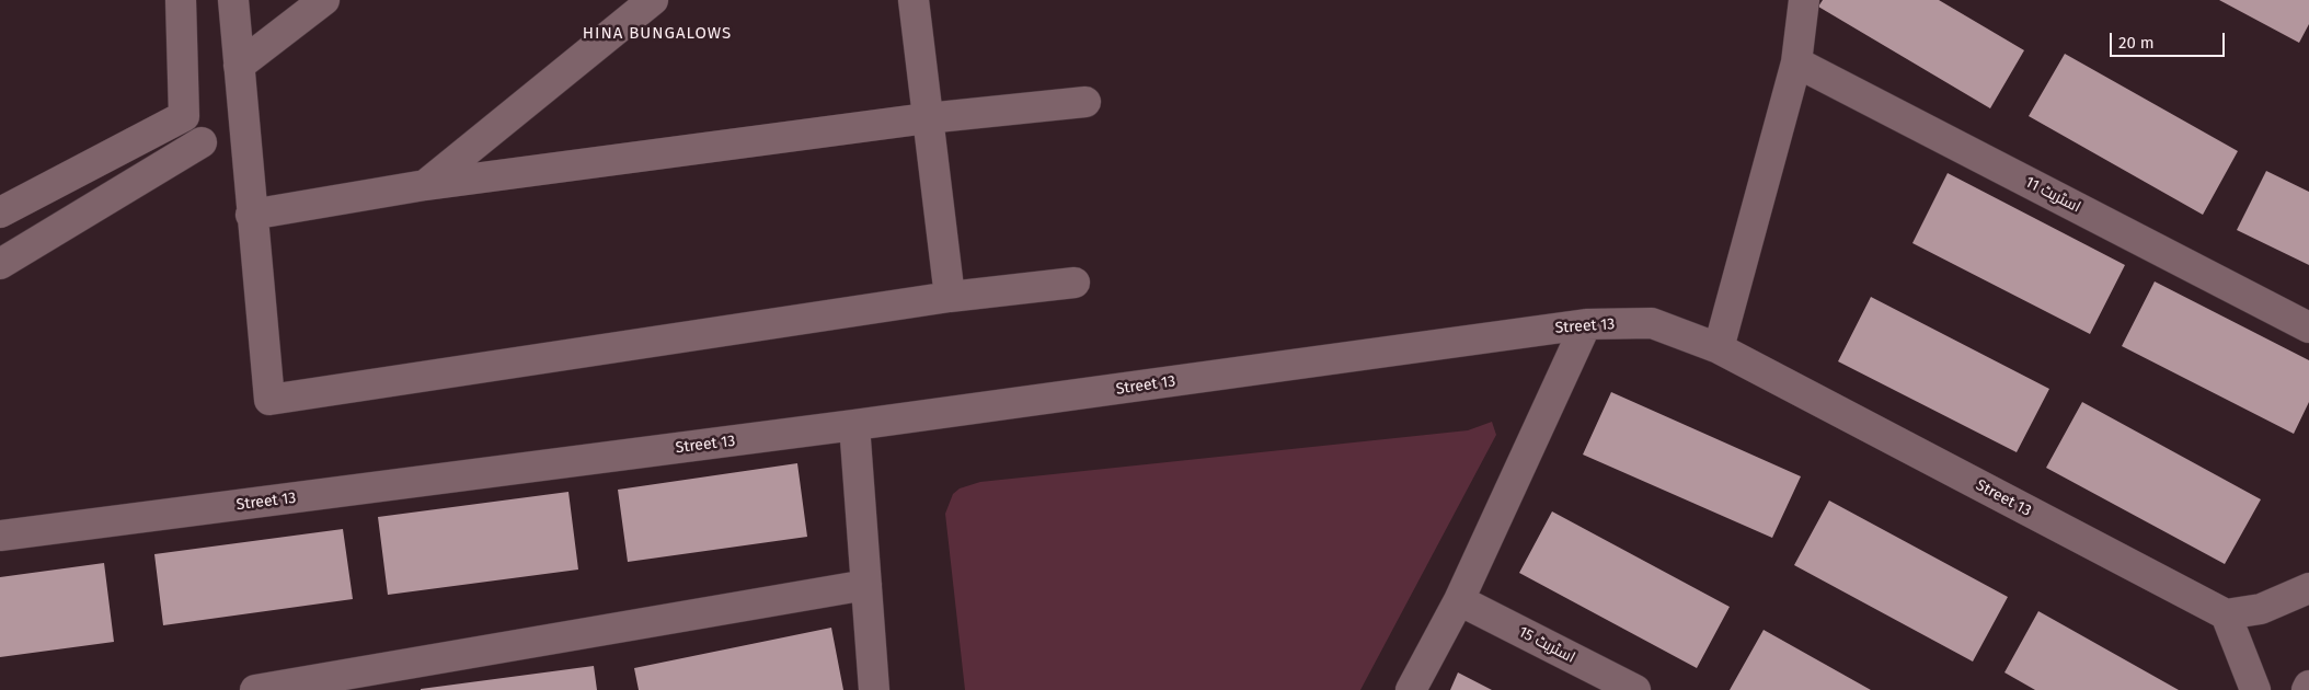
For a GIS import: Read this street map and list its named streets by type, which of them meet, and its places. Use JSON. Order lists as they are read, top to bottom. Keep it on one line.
{"streets":{"street":["اسٹریٹ 11","Street 13","اسٹریٹ 15"]},"districts":["HINA BUNGALOWS"],"scale_bar":"20 m"}
